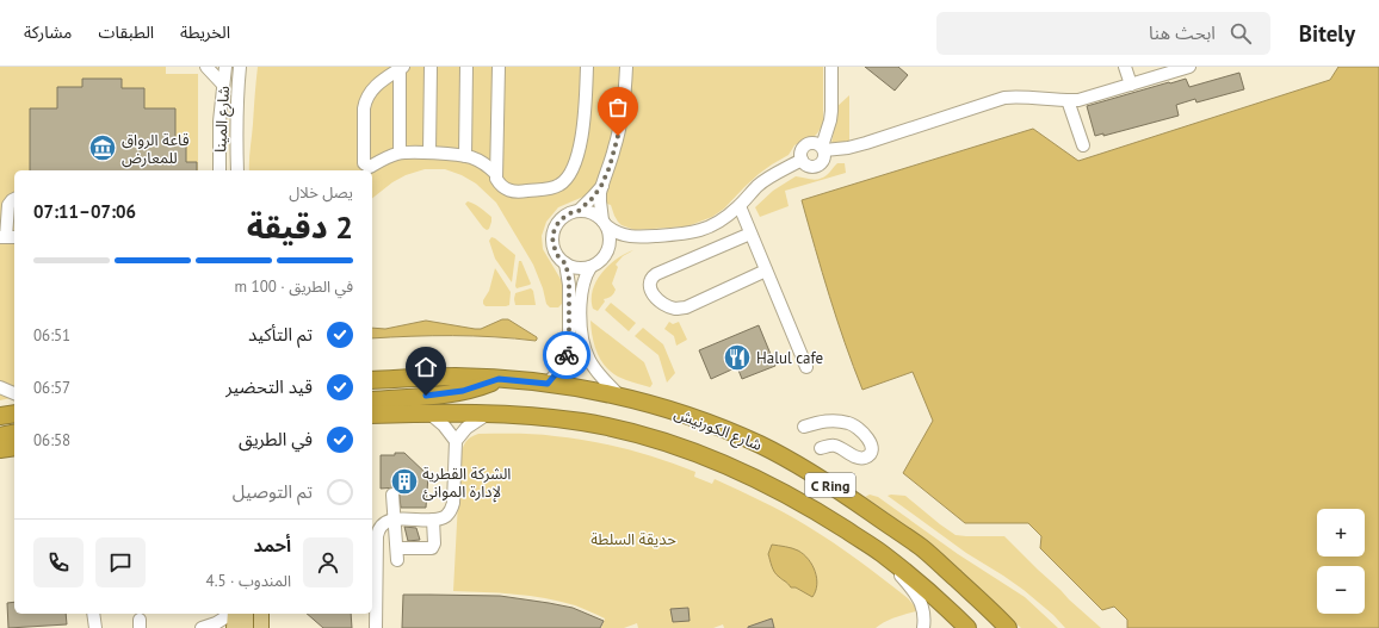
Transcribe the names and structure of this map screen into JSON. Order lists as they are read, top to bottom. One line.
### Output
{"streets":{"highway":["شارع الكورنيش","C Ring"],"street":["شارع المينا"]},"parks":["حديقة السلطة"],"places":{"museum":["قاعة الرواق للمعارض"],"restaurant":["Halul cafe"],"building":["الشركة القطرية لإدارة الموانئ"]},"page":{"header":"Bitely","search":"ابحث هنا","nav":["الخريطة","الطبقات","مشاركة"],"heading":["2 دقيقة","يصل خلال","07:06–07:11"],"panel":["أحمد","المندوب · 4.5"],"bar":"في الطريق · 100 m","list":[["تم التأكيد","06:51"],["قيد التحضير","06:57"],["في الطريق","06:58"],"تم التوصيل"],"map_buttons":["+","−"]}}
